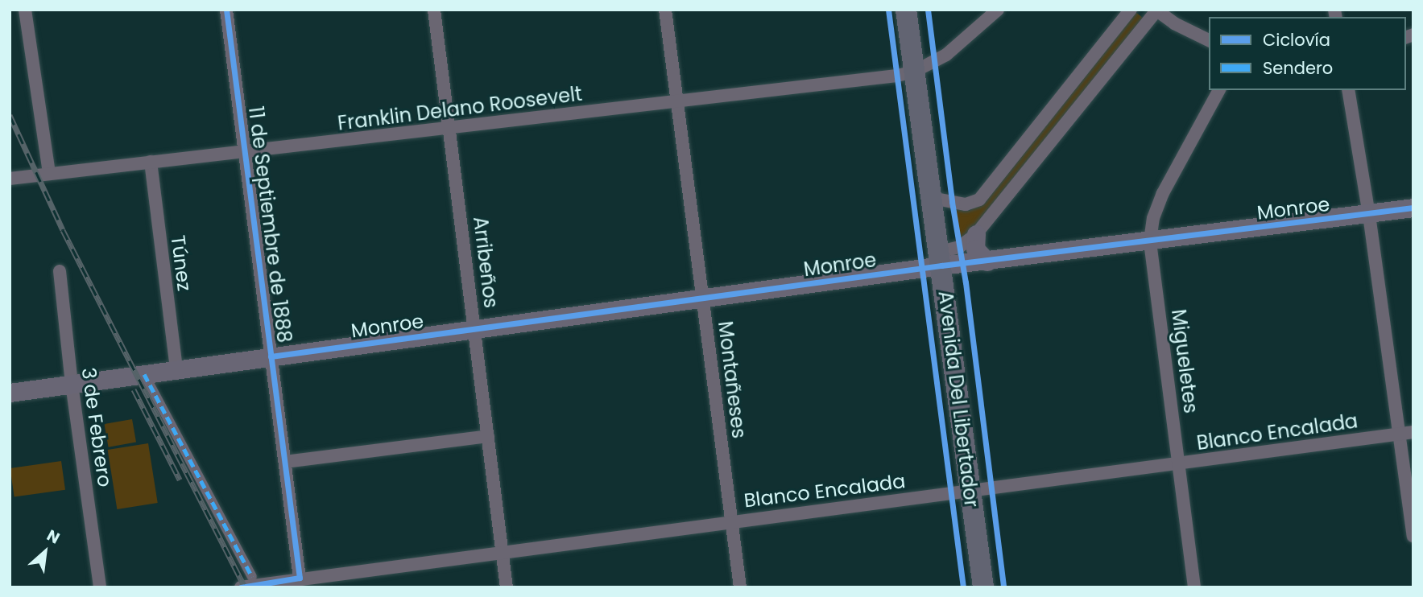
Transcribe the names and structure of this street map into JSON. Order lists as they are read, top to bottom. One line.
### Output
{"streets":{"main road":["Monroe","Avenida Del Libertador"],"street":["Franklin Delano Roosevelt","11 de Septiembre de 1888","Arribeños","Túnez","Migueletes","Montañeses","3 de Febrero","Blanco Encalada"]},"crossings":[["Franklin Delano Roosevelt","11 de Septiembre de 1888"],["Franklin Delano Roosevelt","Arribeños"],["Franklin Delano Roosevelt","Túnez"],["Franklin Delano Roosevelt","Montañeses"],["Franklin Delano Roosevelt","Avenida Del Libertador"],["Monroe","11 de Septiembre de 1888"],["Monroe","Arribeños"],["Monroe","Túnez"],["Monroe","Migueletes"],["Monroe","Montañeses"],["Monroe","Avenida Del Libertador"],["Monroe","3 de Febrero"],["11 de Septiembre de 1888","Blanco Encalada"],["Arribeños","Blanco Encalada"],["Migueletes","Blanco Encalada"],["Montañeses","Blanco Encalada"],["Avenida Del Libertador","Blanco Encalada"]],"legend":["Ciclovía","Sendero"],"north":"top right"}
